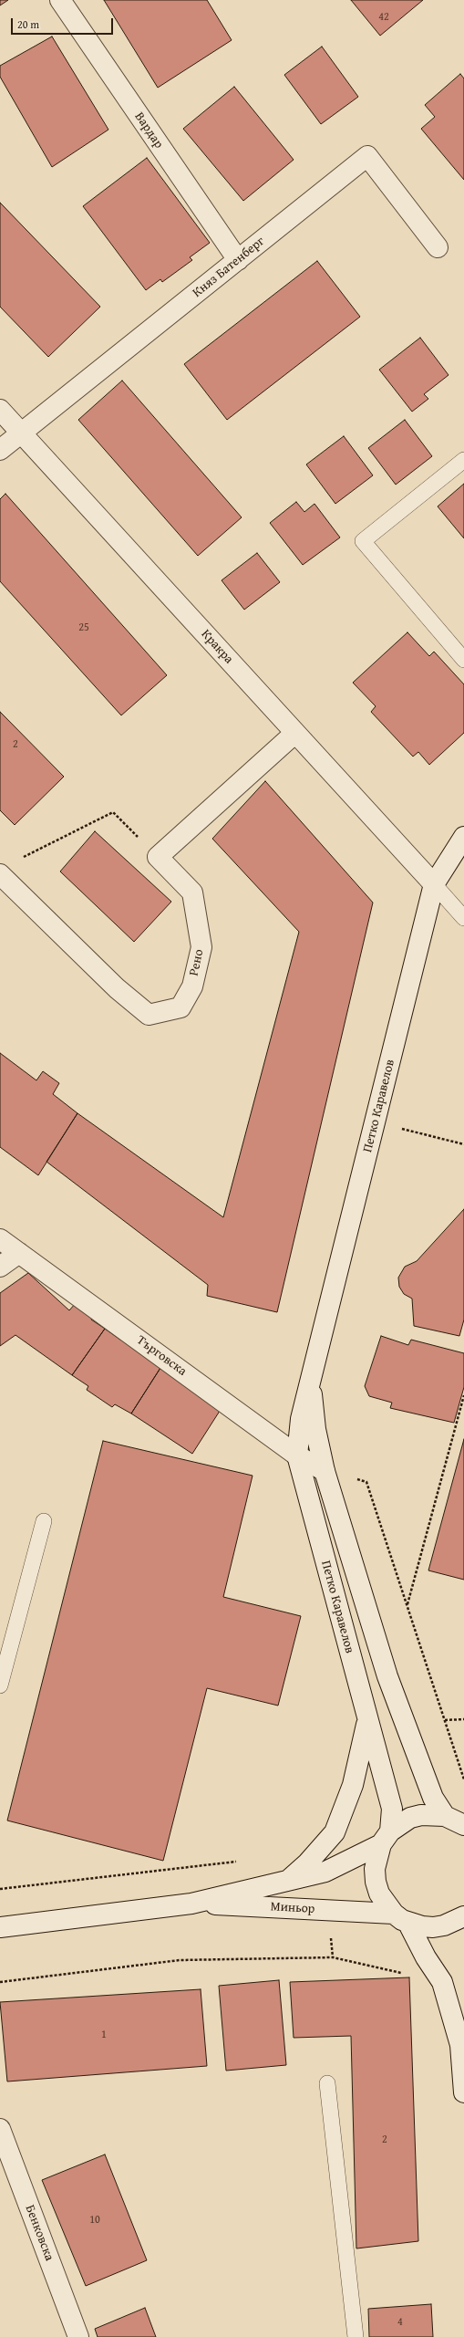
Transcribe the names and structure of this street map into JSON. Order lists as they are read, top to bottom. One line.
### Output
{"streets":{"street":["Вардар","Княз Батенберг","Кракра","Рено","Петко Каравелов","Търговска","Миньор","Бенковска"]},"crossings":[["Вардар","Княз Батенберг"],["Княз Батенберг","Кракра"],["Кракра","Петко Каравелов"],["Петко Каравелов","Търговска"],["Петко Каравелов","Миньор"]],"house_numbers":["42","25","2","1","2","10","4"],"scale_bar":"20 m"}
